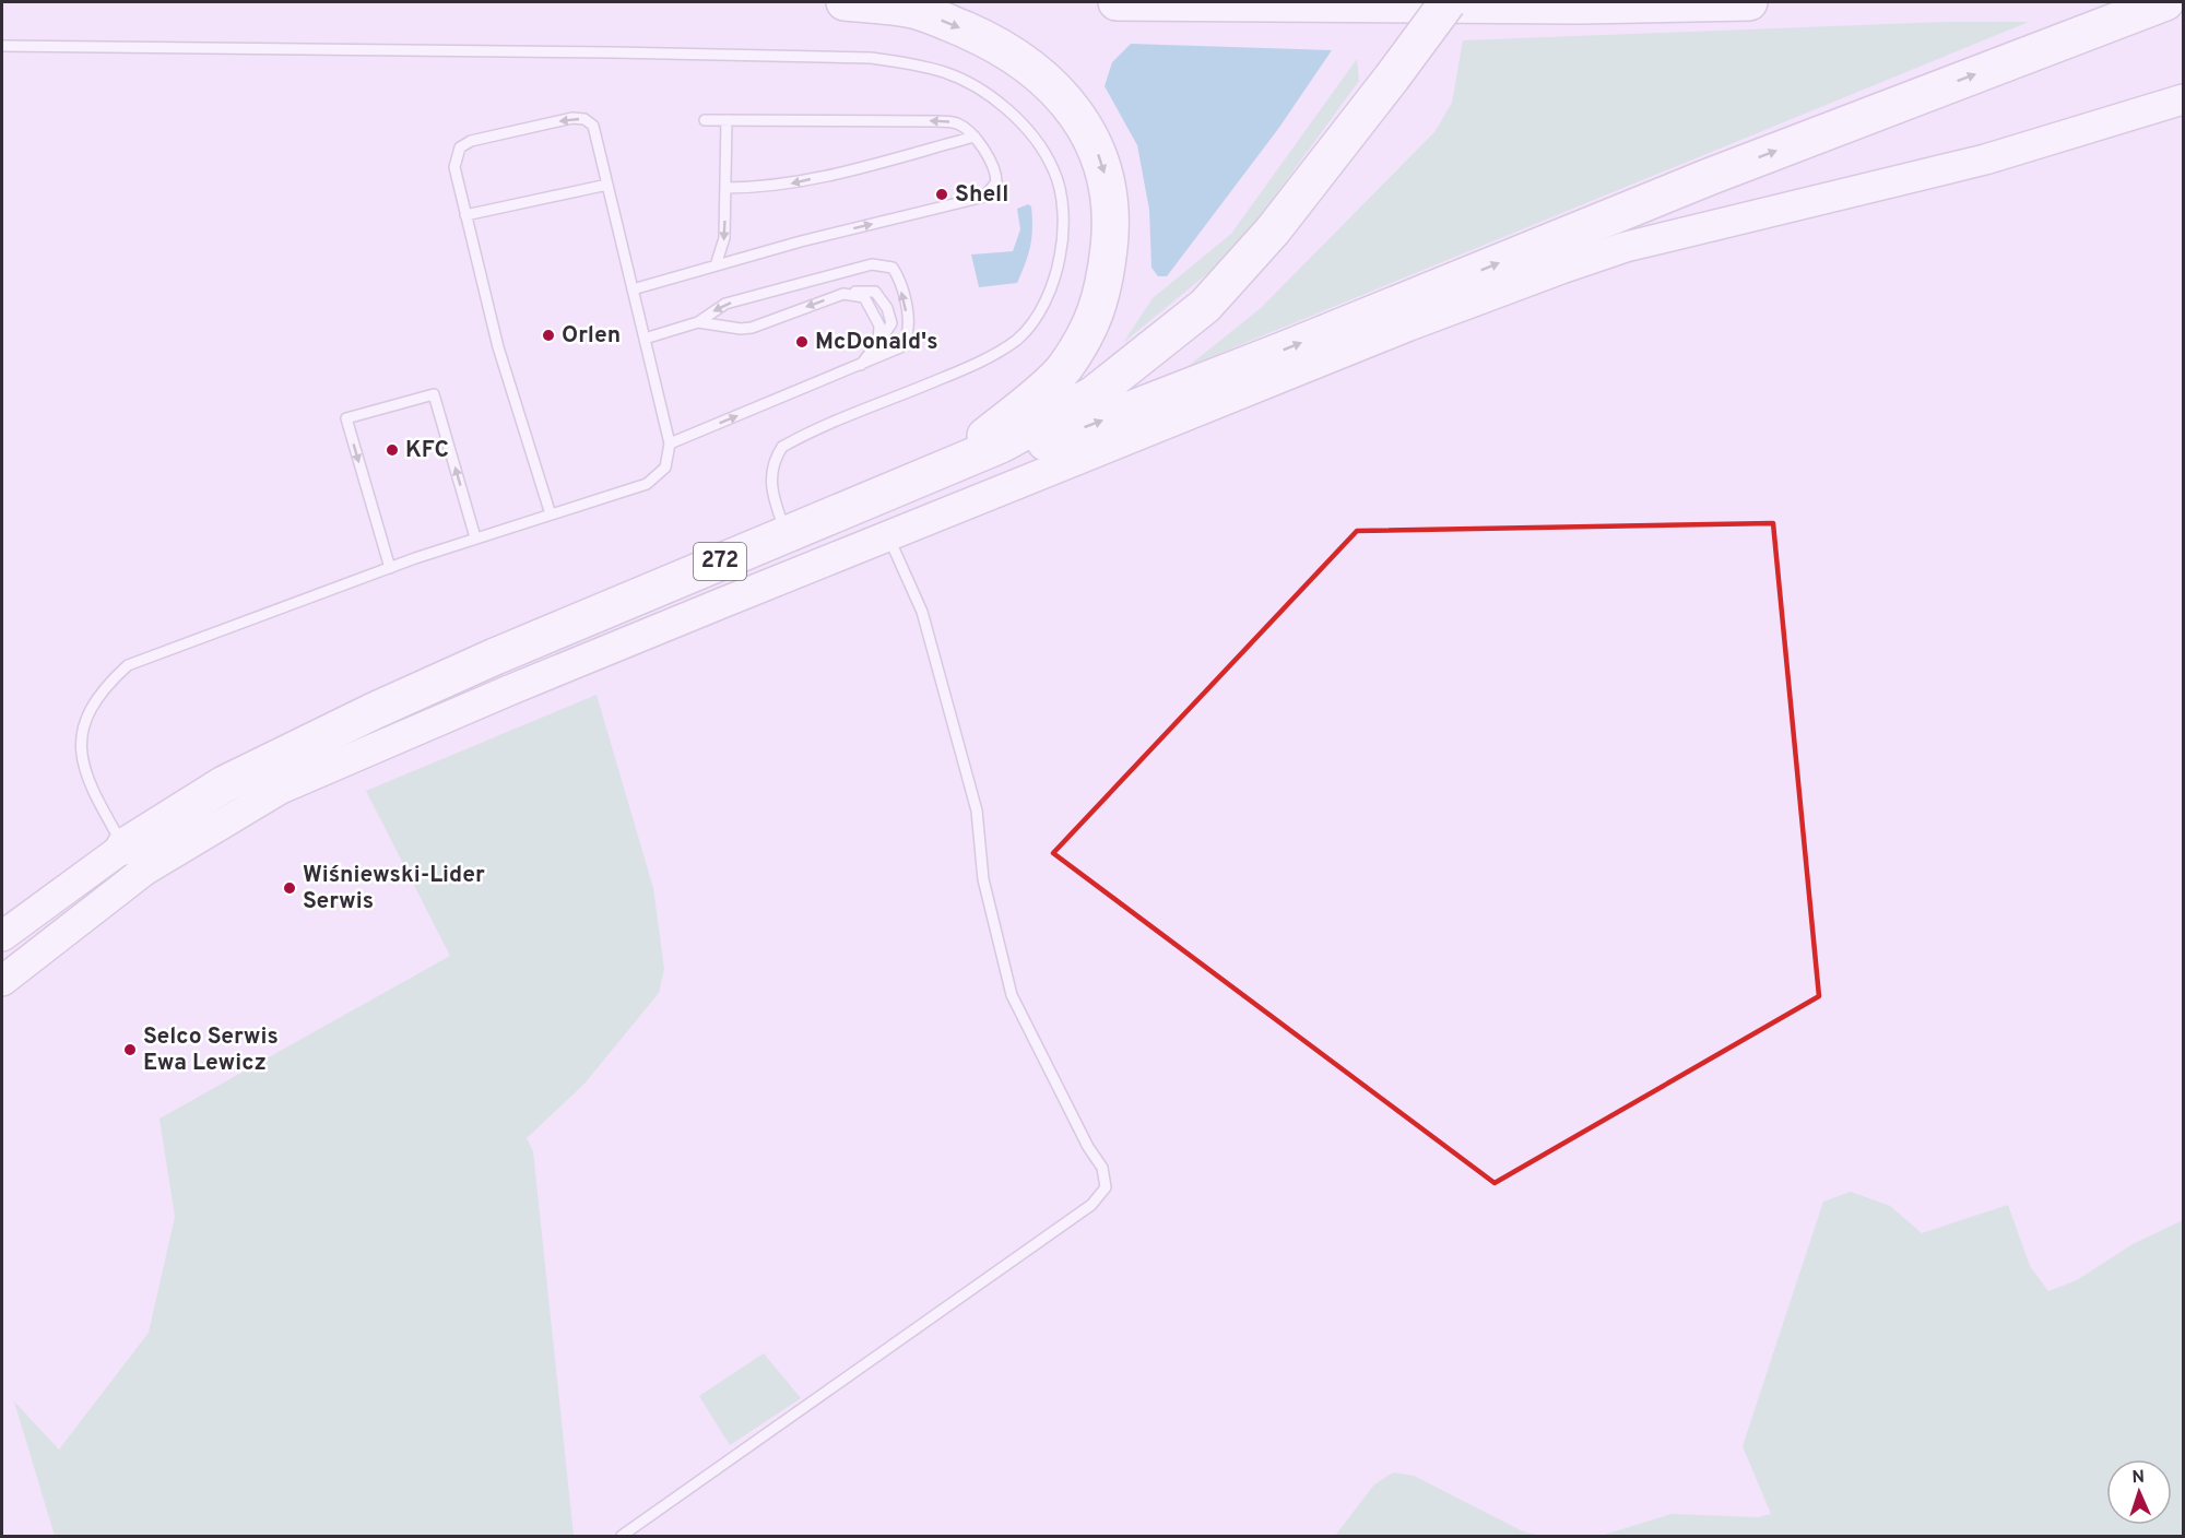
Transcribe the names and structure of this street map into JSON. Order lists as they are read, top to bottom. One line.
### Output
{"streets":{"highway":["272"]},"places":["Shell","Orlen","McDonald's","KFC","Wiśniewski-Lider Serwis","Selco Serwis Ewa Lewicz"],"north":"top"}
